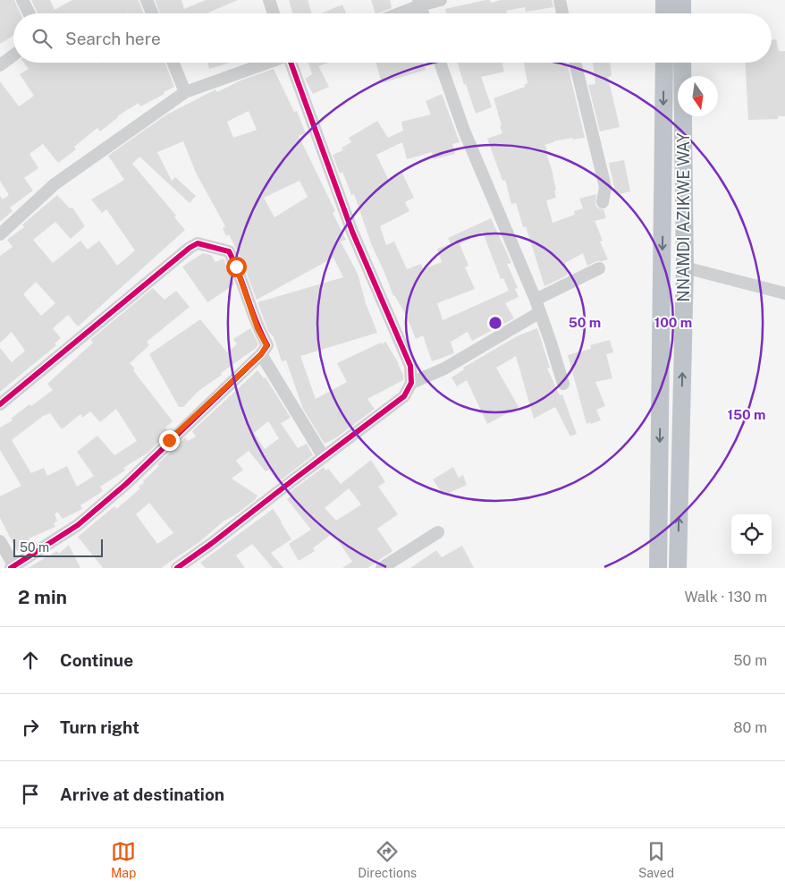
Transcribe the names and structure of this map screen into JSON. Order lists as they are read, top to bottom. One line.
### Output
{"streets":{"highway":["NNAMDI AZIKWE WAY"]},"scale_bar":"50 m","north":"bottom","page":{"search":"Search here","scale":"50 m","heading":["2 min","Walk · 130 m"],"list":[["Continue","50 m"],["Turn right","80 m"],"Arrive at destination"],"nav":["Map","Directions","Saved"]},"rings":["50 m","100 m","150 m"]}
